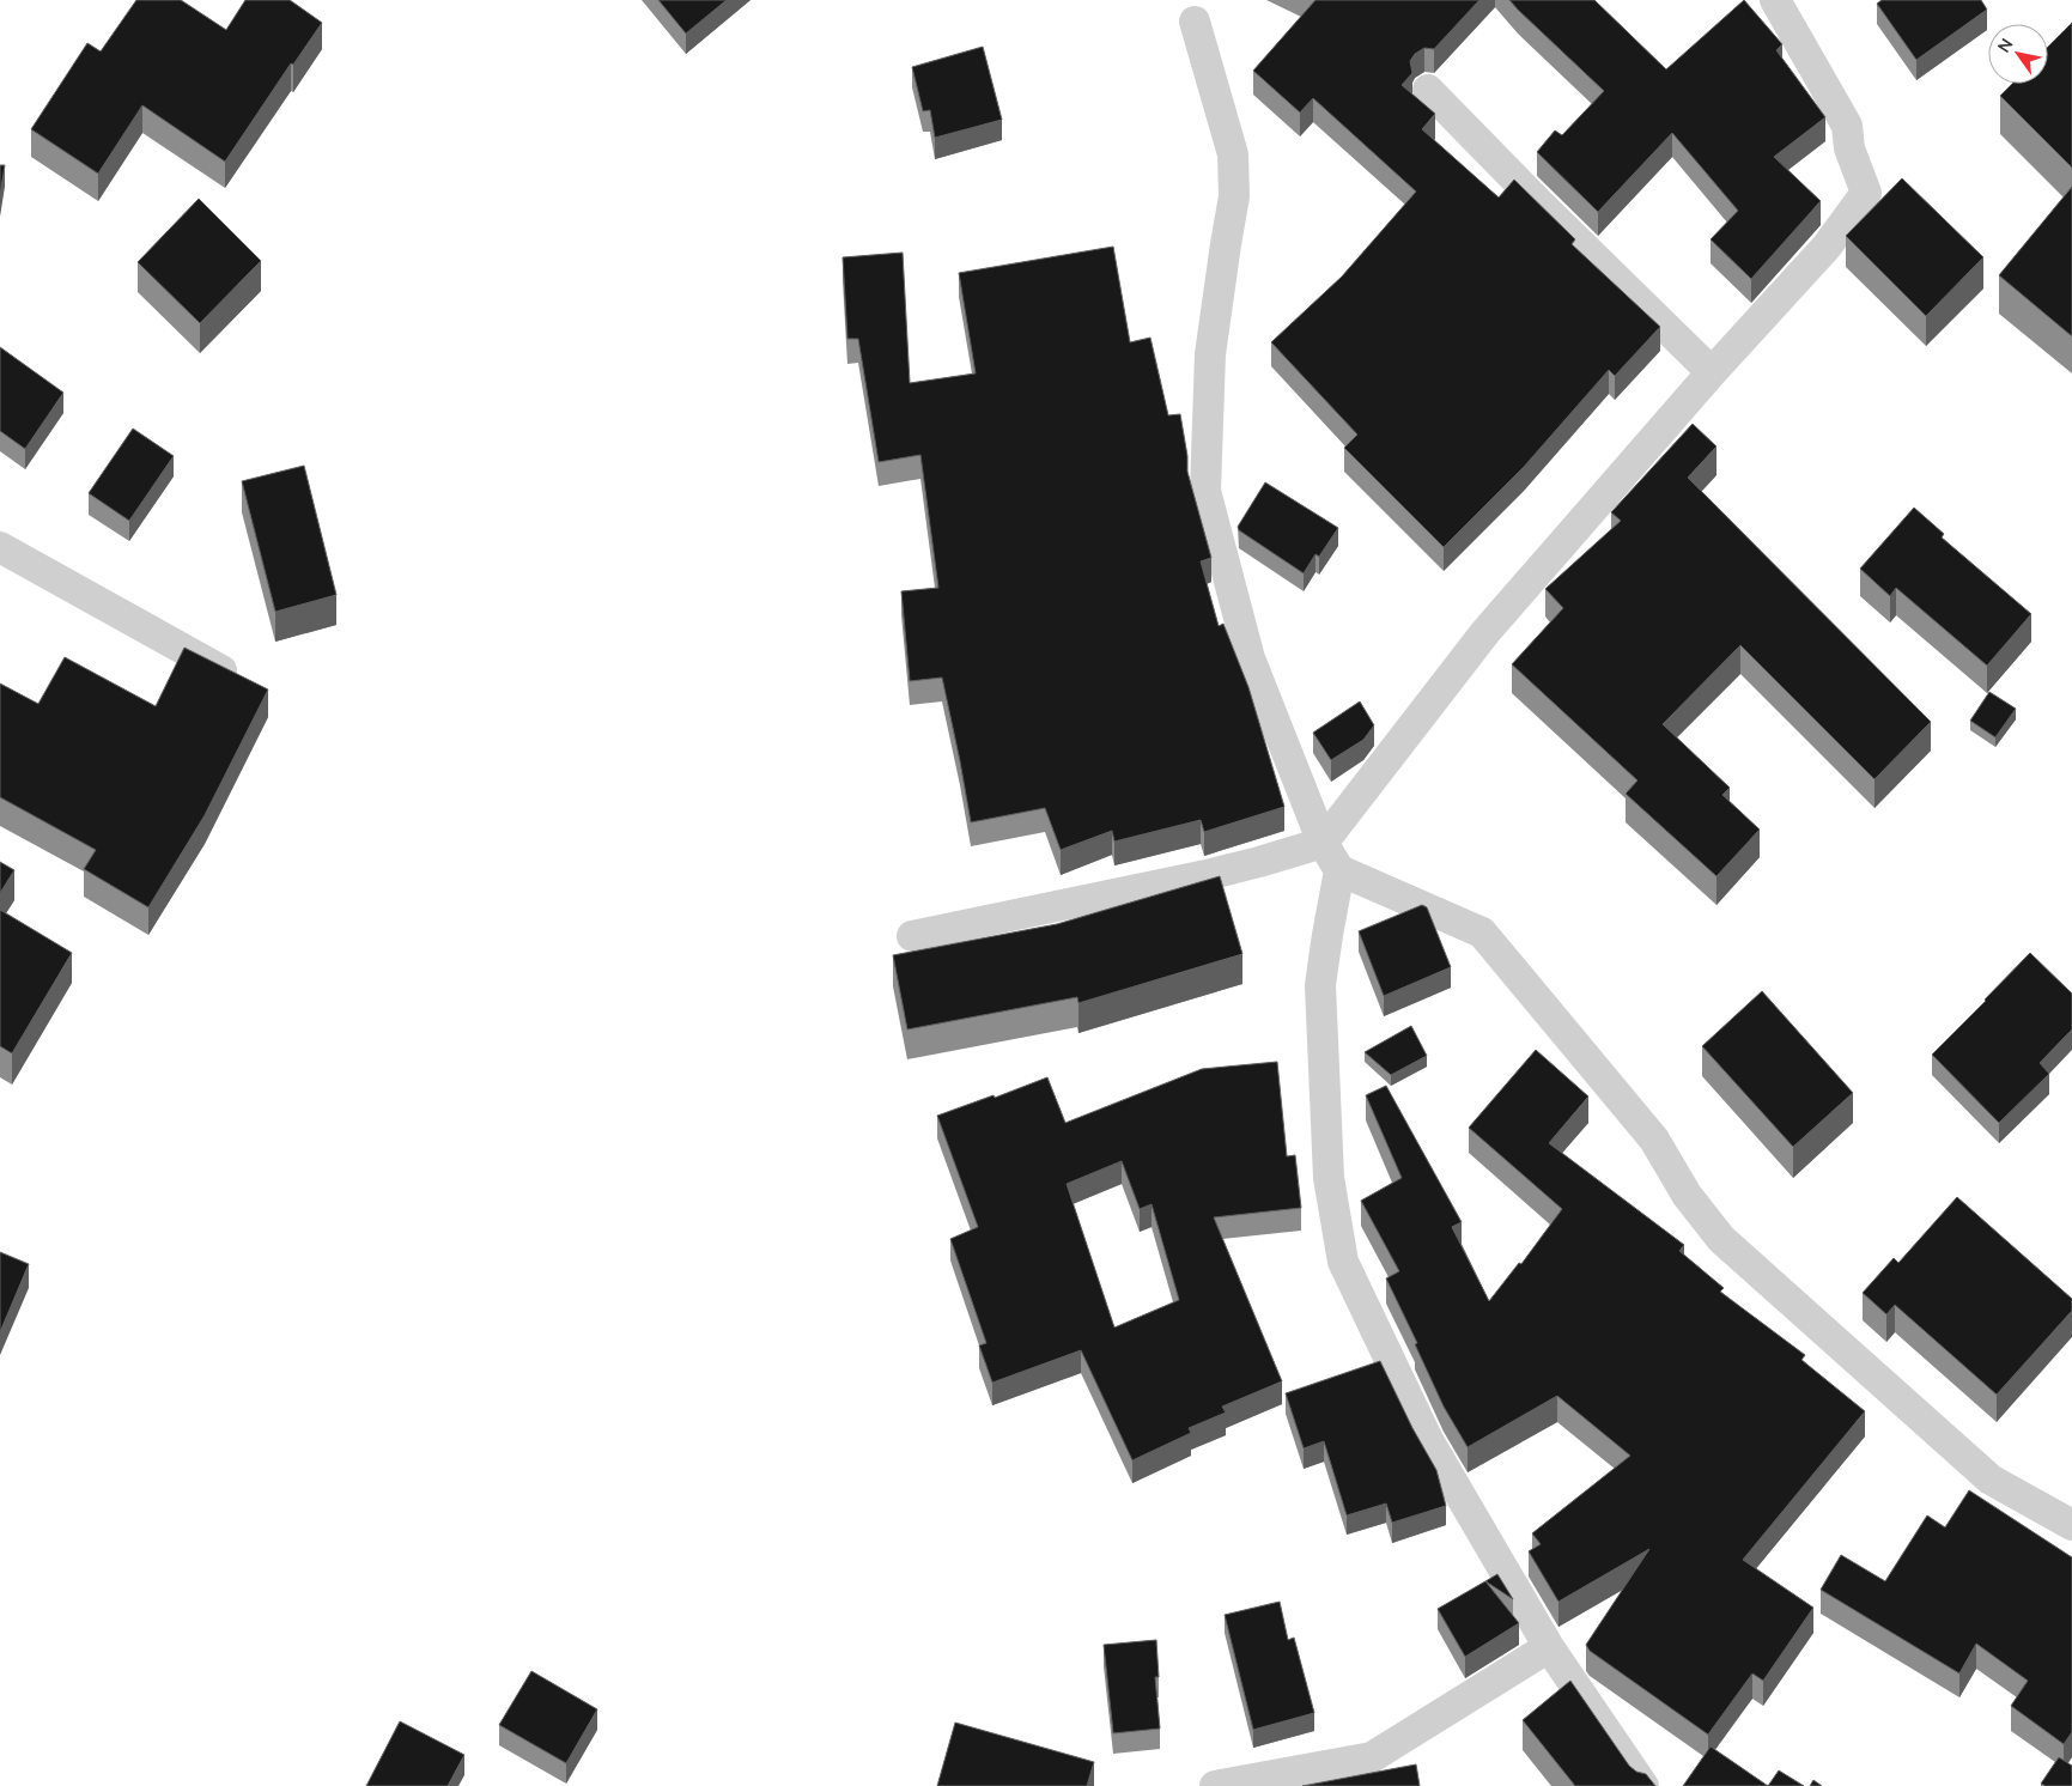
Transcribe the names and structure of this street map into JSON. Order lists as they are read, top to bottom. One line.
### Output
{"north":"top left"}
